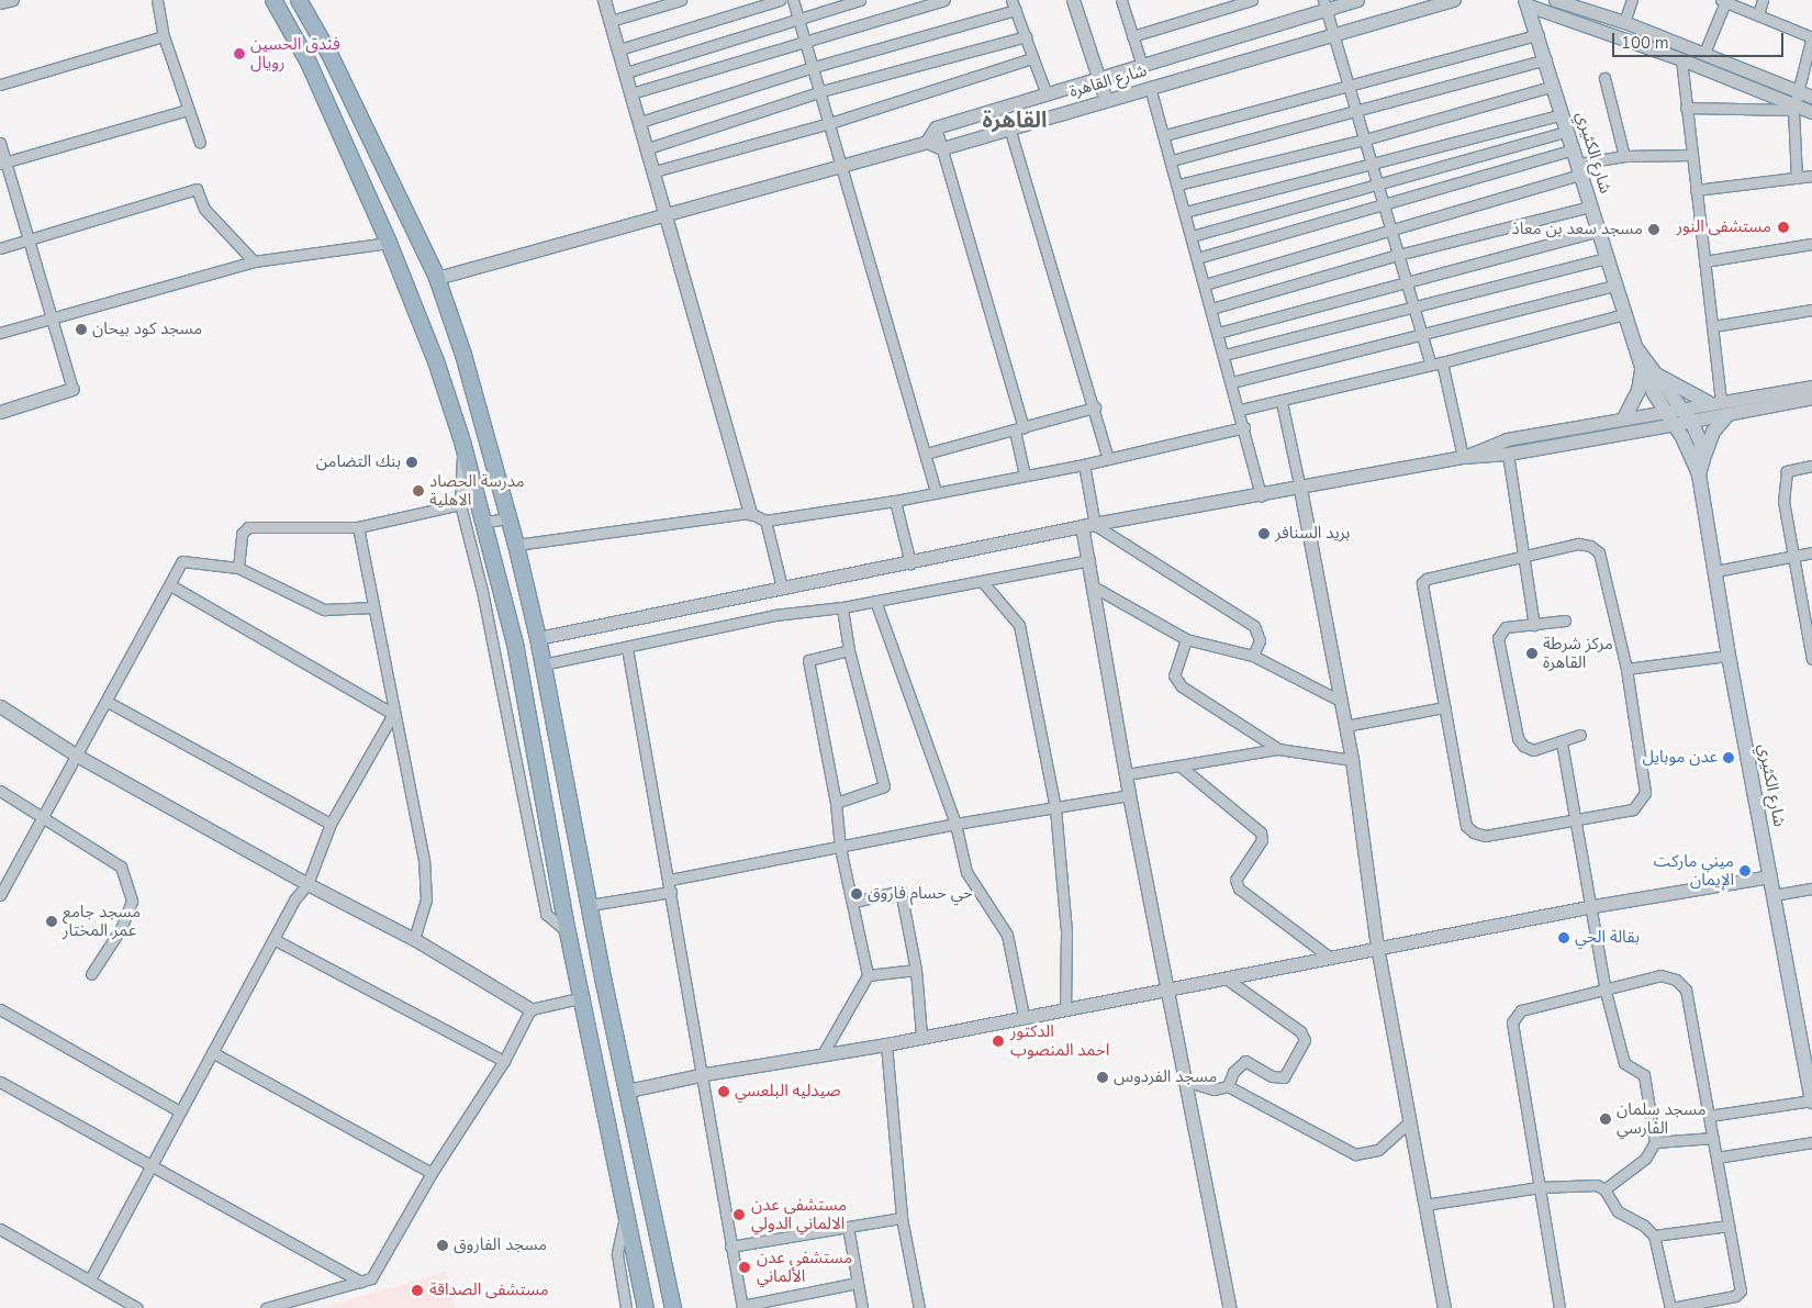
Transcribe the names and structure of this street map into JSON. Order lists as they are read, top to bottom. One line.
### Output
{"streets":{"main road":["شارع الكثيري"],"street":["شارع القاهرة"]},"districts":["القاهرة"],"places":["فندق الحسين رويال","مستشفى النور","مسجد سعد بن معاذ","مسجد كود بيحان","بنك التضامن","مدرسة الحصاد الاهلية","بريد السنافر","مركز شرطة القاهرة","عدن موبايل","ميني ماركت الإيمان","حي حسام فاروق","مسجد جامع عمر المختار","بقالة الحي","الدكتور احمد المنصوب","مسجد الفردوس","صيدليه البلعسي","مسجد سلمان الفارسي","مستشفى عدن الالماني الدولي","مسجد الفاروق","مستشفى عدن الألماني","مستشفى الصداقة"],"scale_bar":"100 m"}
